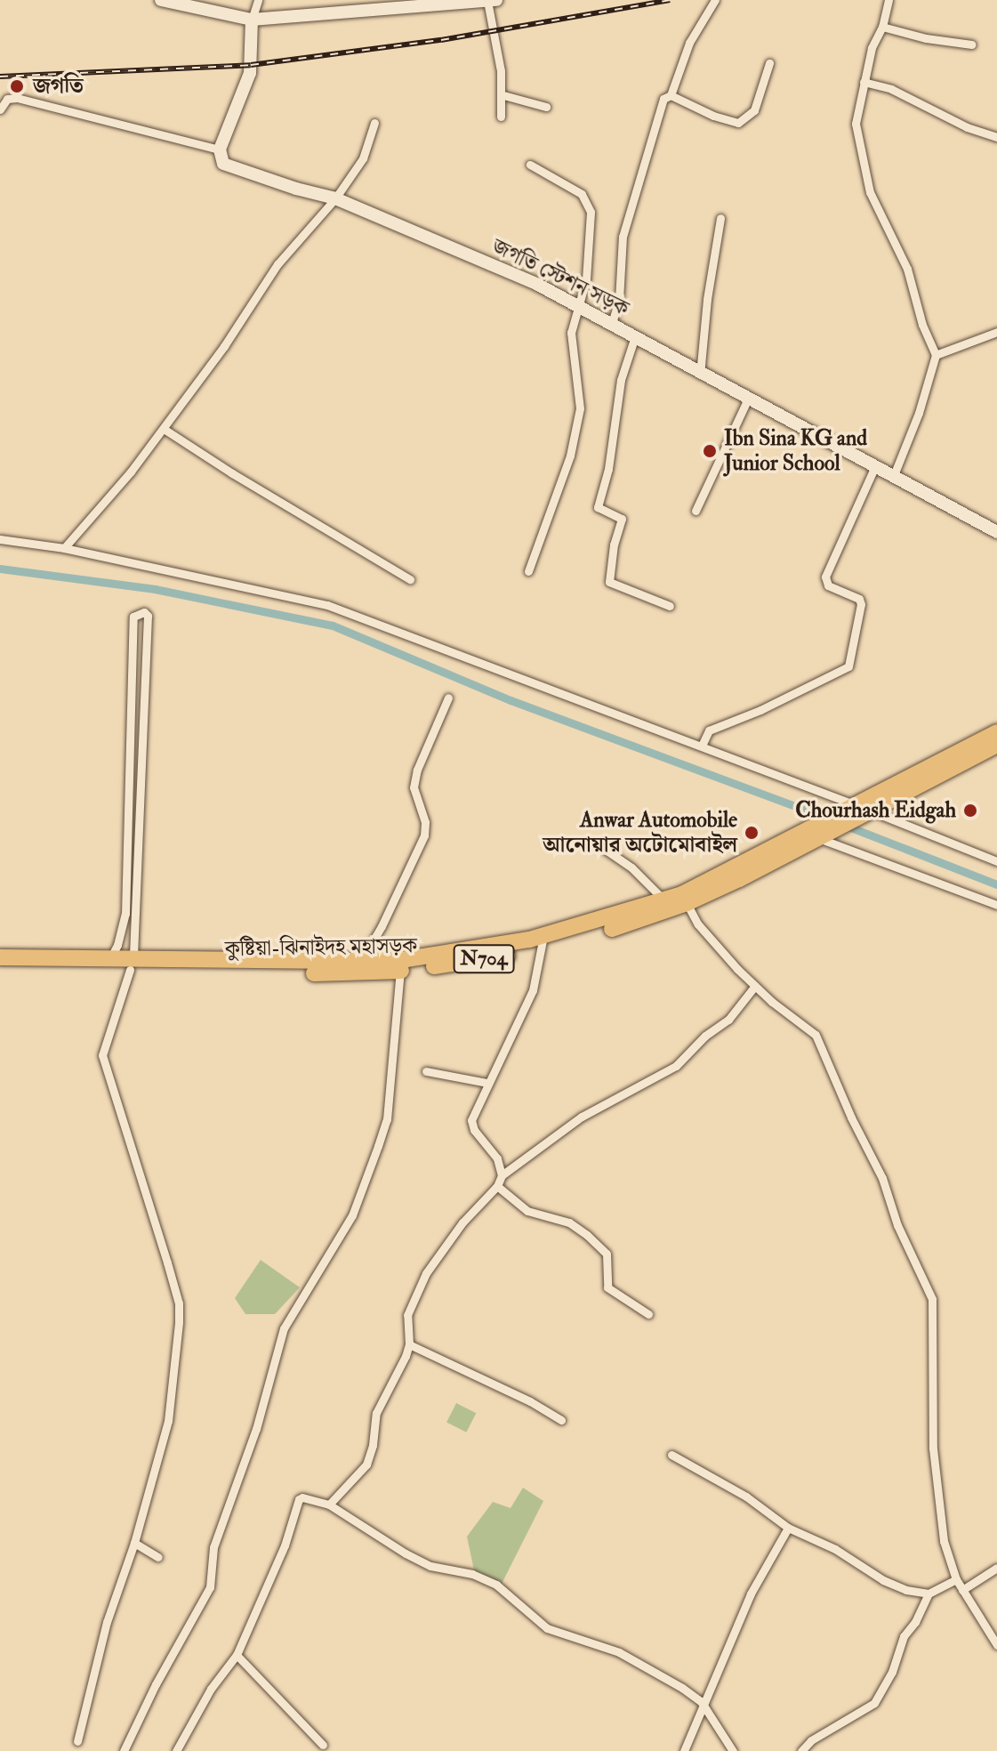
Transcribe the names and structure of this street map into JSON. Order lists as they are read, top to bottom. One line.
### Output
{"streets":{"highway":["কুষ্টিয়া-ঝিনাইদহ মহাসড়ক","N704"],"street":["জগতি স্টেশন সড়ক"]},"crossings":[["কুষ্টিয়া-ঝিনাইদহ মহাসড়ক","N704"]],"places":["জগতি","Ibn Sina KG and Junior School","Chourhash Eidgah","Anwar Automobile আনোয়ার অটোমোবাইল"]}
